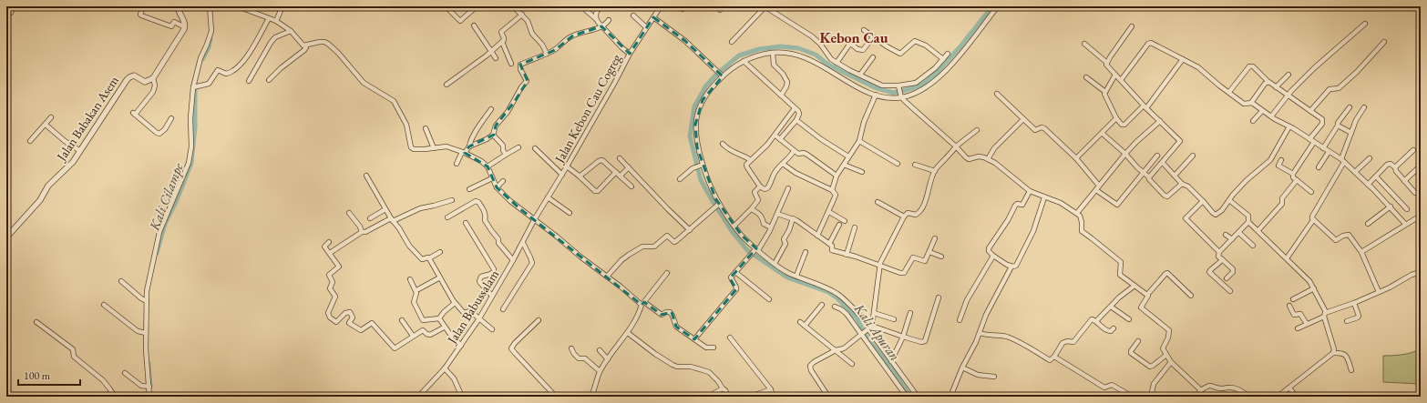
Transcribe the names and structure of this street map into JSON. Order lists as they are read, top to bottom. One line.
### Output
{"streets":{"street":["Jalan Kebon Cau Cogreg","Jalan Babakan Asem","Jalan Babussalam"]},"crossings":[["Jalan Kebon Cau Cogreg","Jalan Babussalam"]],"districts":["Kebon Cau"],"water":["Kali Cilampe","Kali Apuran"],"scale_bar":"100 m"}
